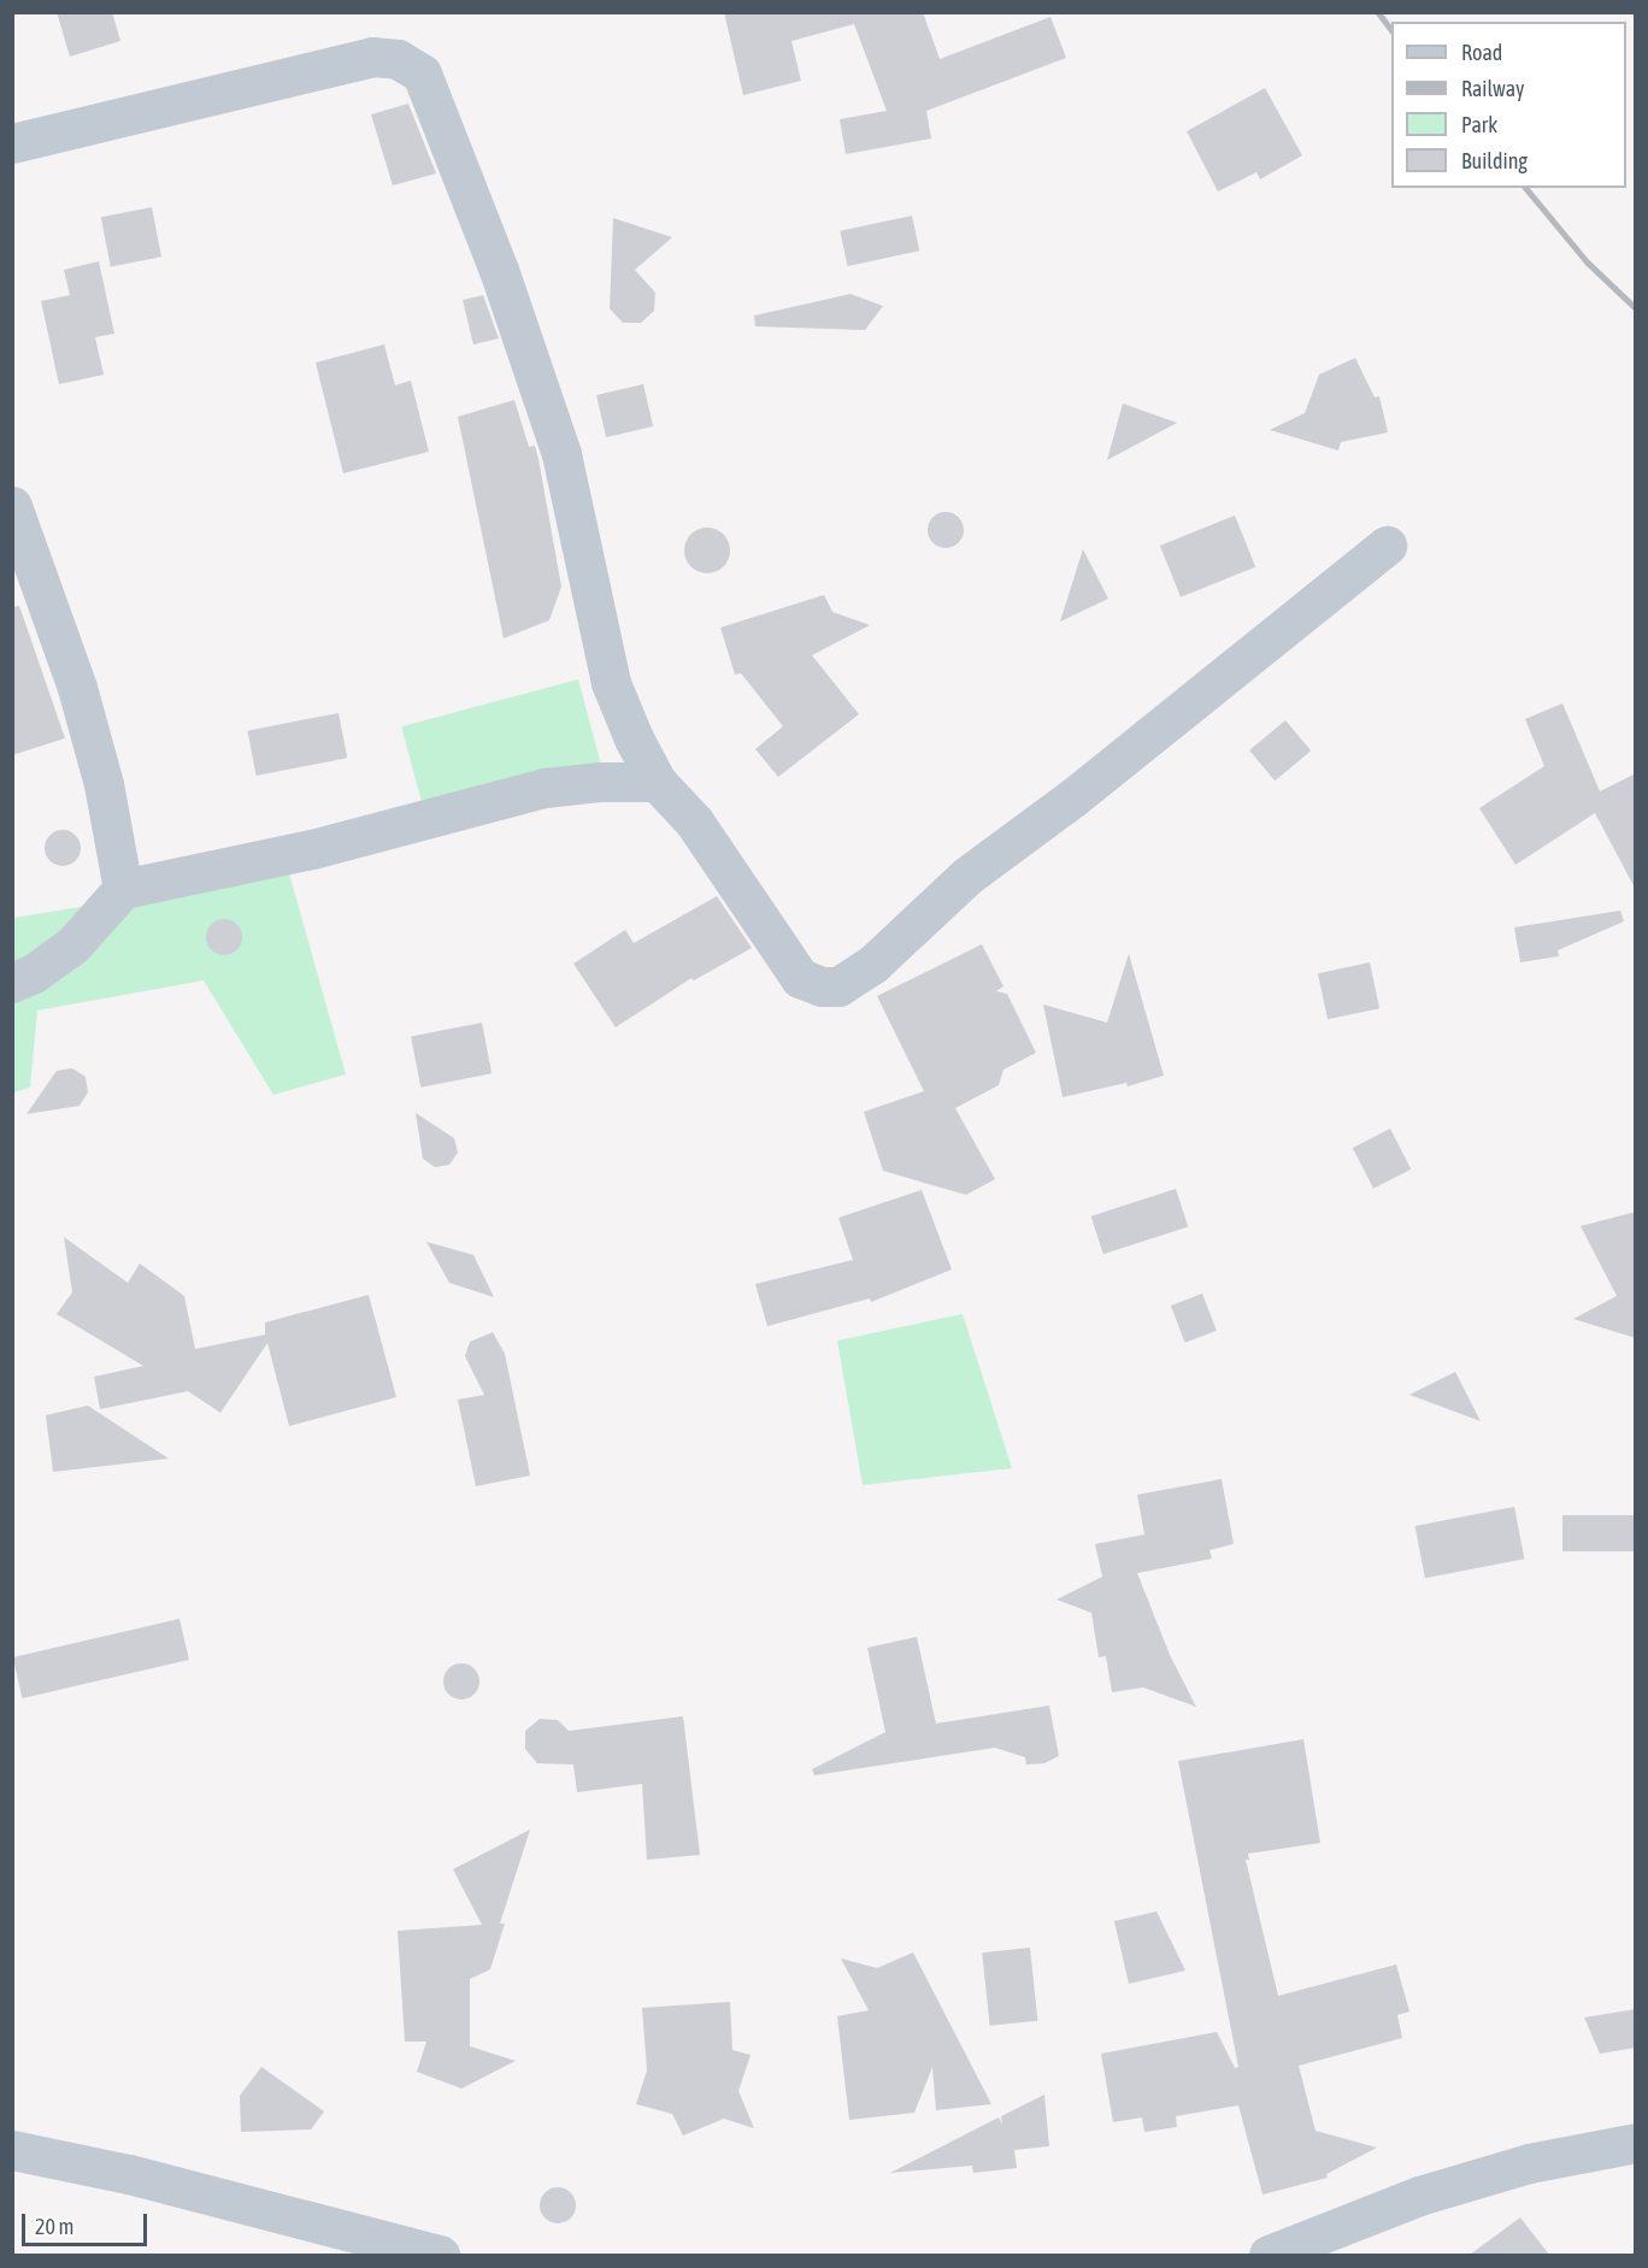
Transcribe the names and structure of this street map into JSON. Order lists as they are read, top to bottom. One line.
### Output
{"legend":["Road","Railway","Park","Building"],"scale_bar":"20 m"}
